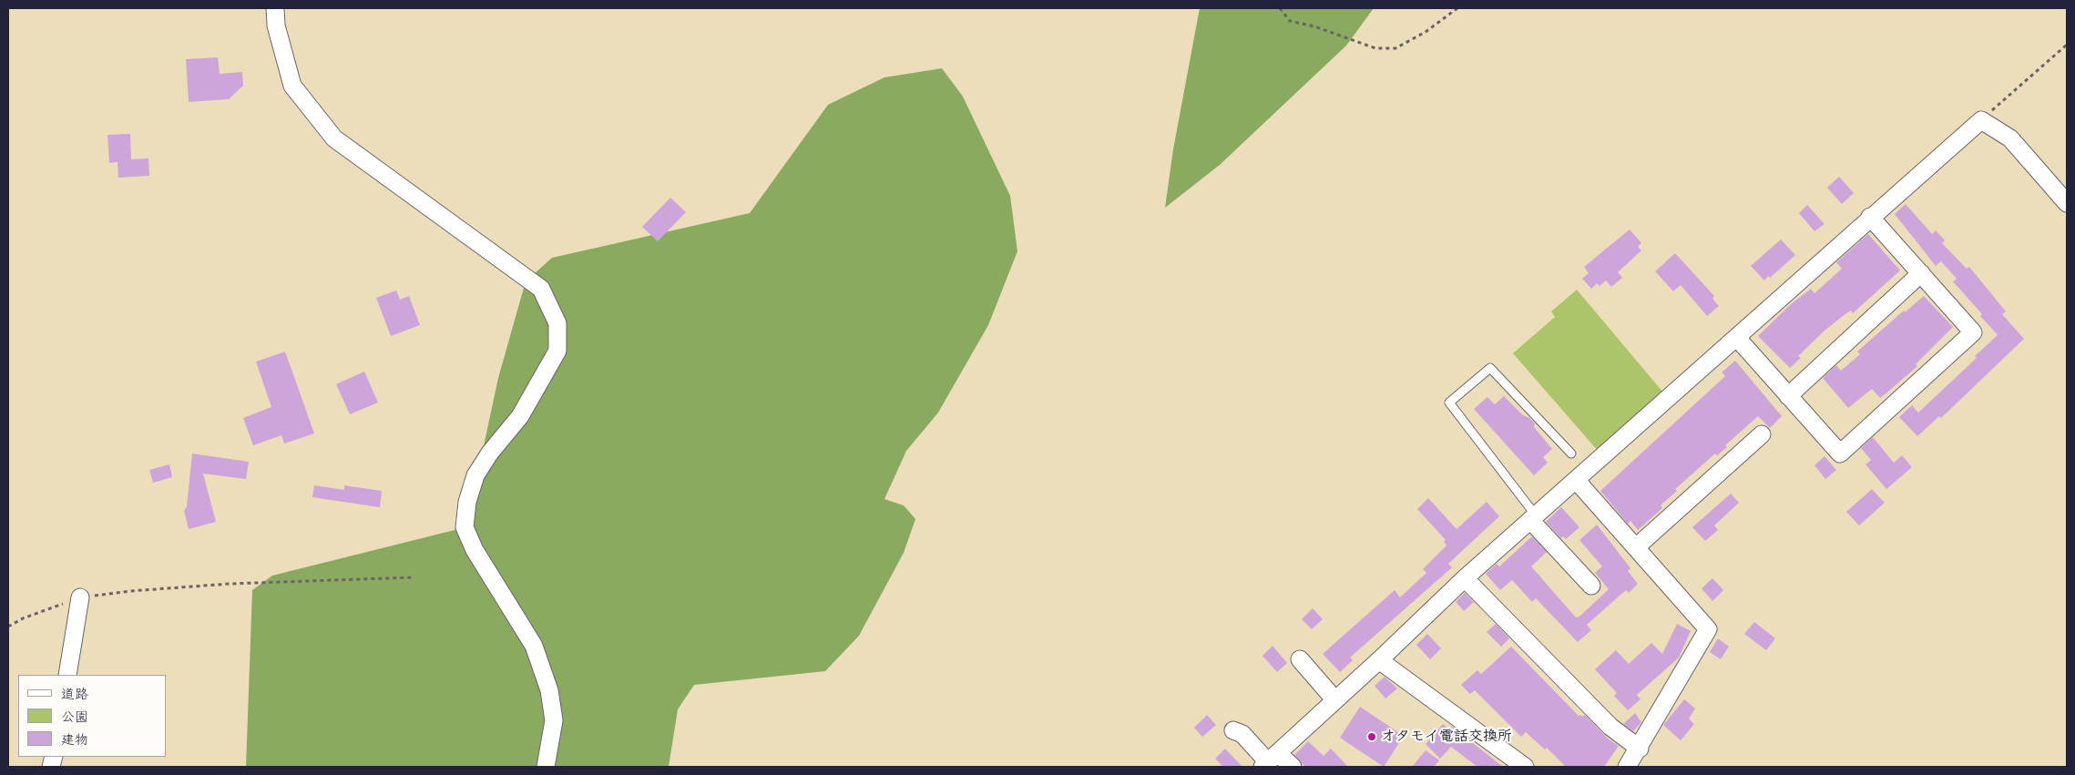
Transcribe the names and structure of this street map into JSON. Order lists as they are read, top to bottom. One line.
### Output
{"places":["オタモイ電話交換所"],"legend":["道路","公園","建物"]}
